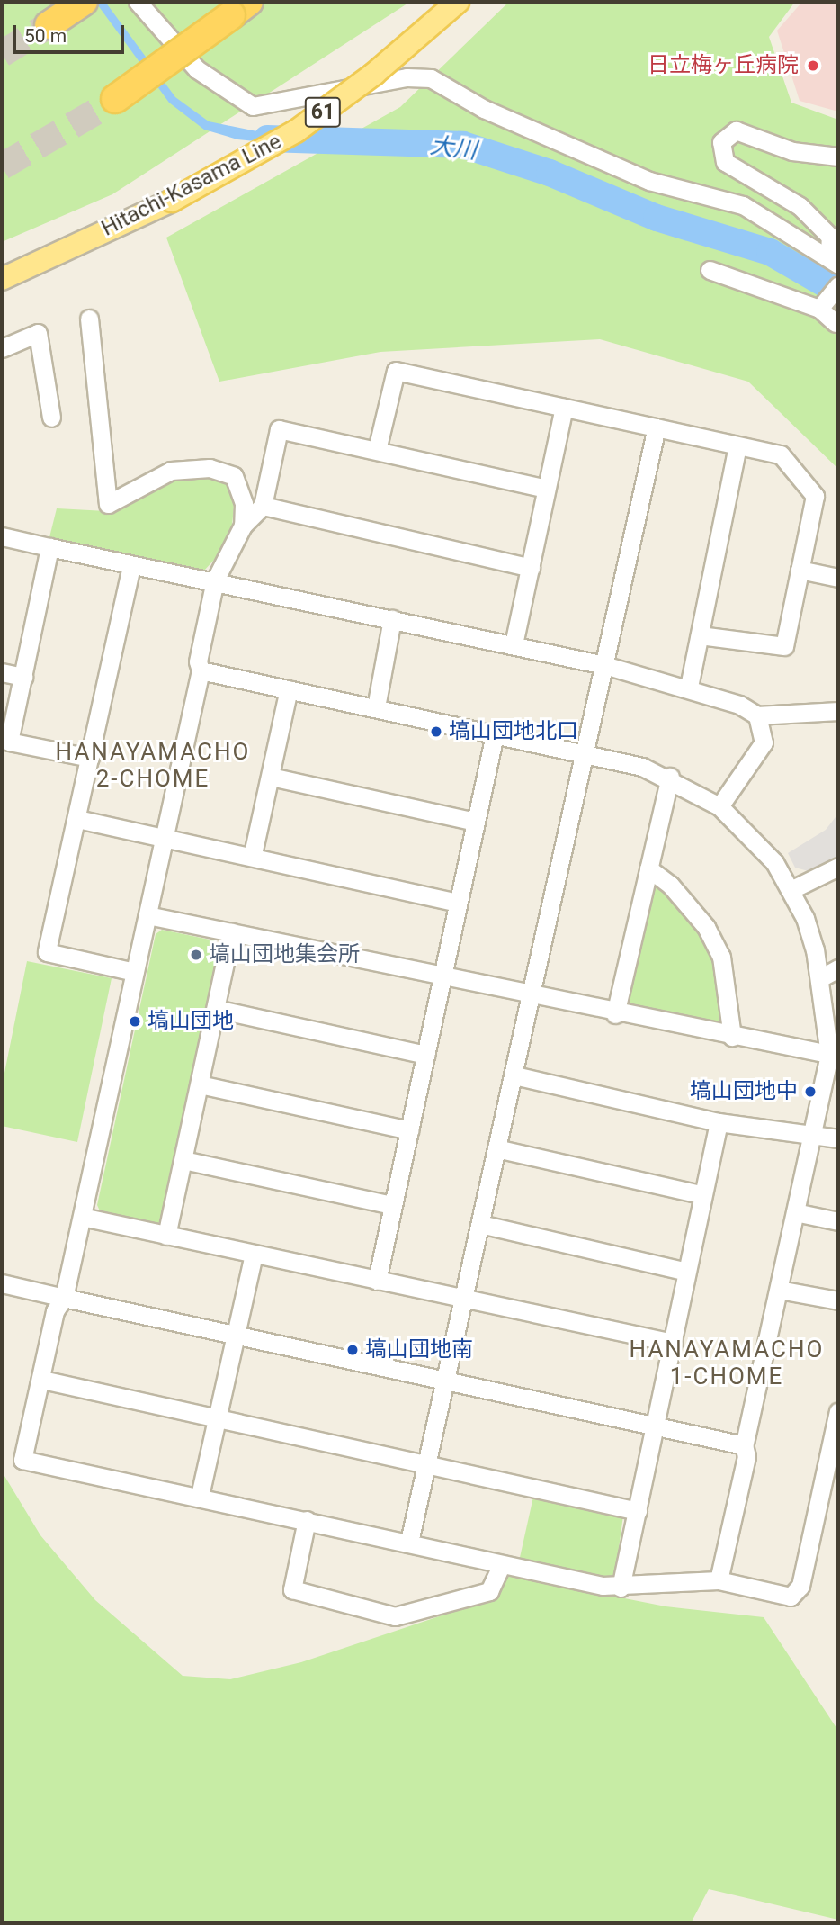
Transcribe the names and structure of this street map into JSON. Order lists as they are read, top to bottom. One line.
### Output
{"streets":{"main road":["61","Hitachi-Kasama Line"]},"districts":["HANAYAMACHO 2-CHOME","HANAYAMACHO 1-CHOME"],"water":["大川"],"places":["日立梅ヶ丘病院","塙山団地北口","塙山団地集会所","塙山団地","塙山団地中","塙山団地南"],"scale_bar":"50 m"}
